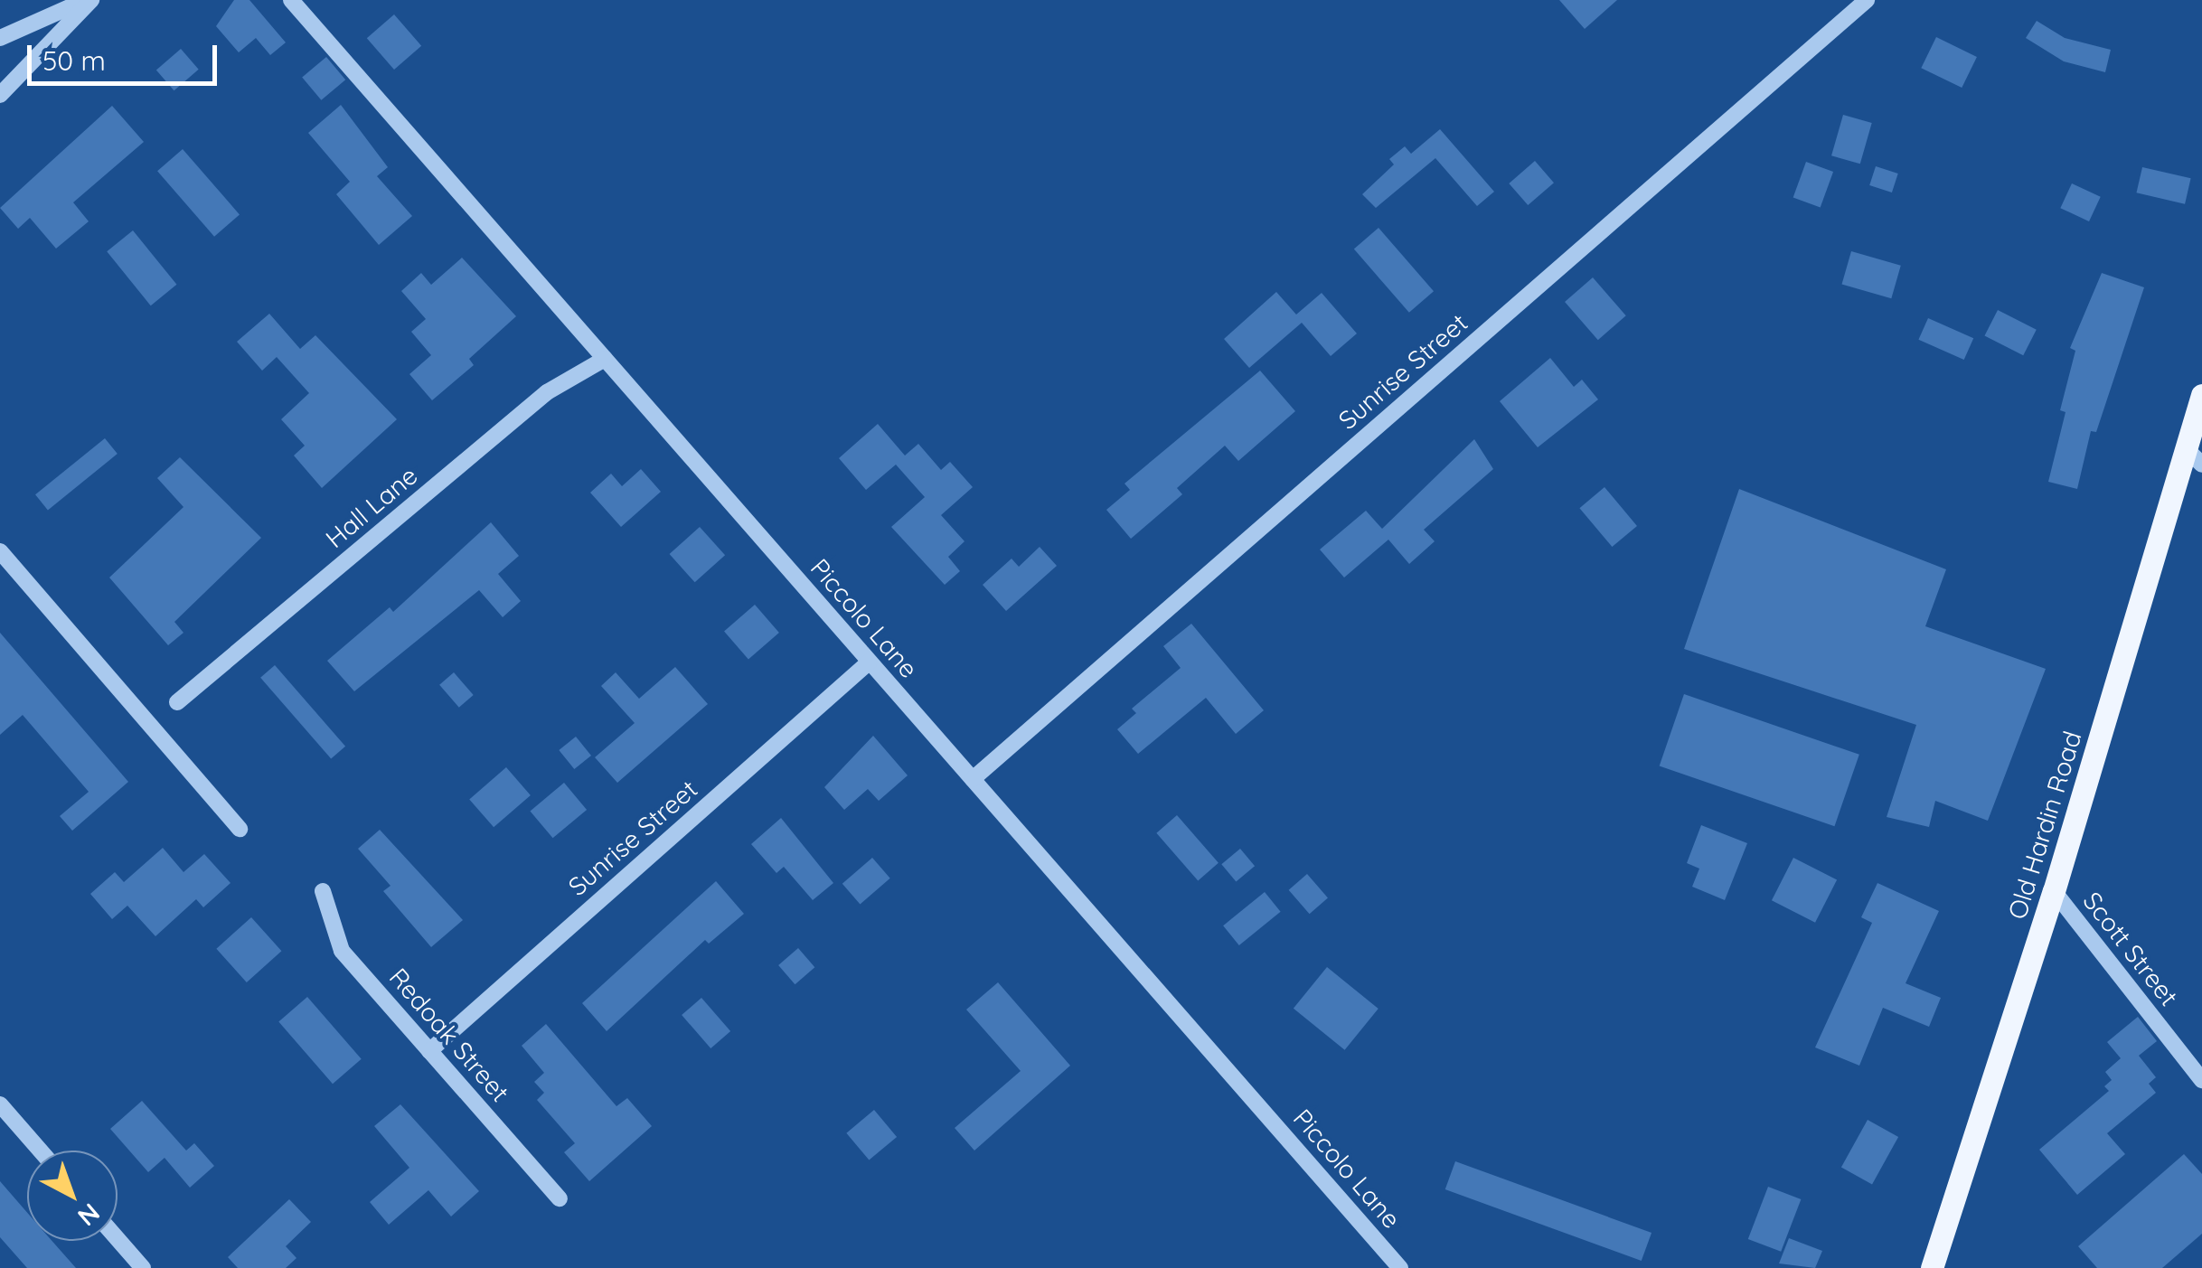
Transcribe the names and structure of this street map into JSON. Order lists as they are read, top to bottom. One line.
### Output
{"streets":{"main road":["Old Hardin Road"],"street":["Sunrise Street","Hall Lane","Piccolo Lane","Scott Street","Redoak Street"]},"crossings":[["Sunrise Street","Piccolo Lane"],["Sunrise Street","Redoak Street"],["Hall Lane","Piccolo Lane"],["Old Hardin Road","Scott Street"]],"scale_bar":"50 m","north":"bottom right"}
